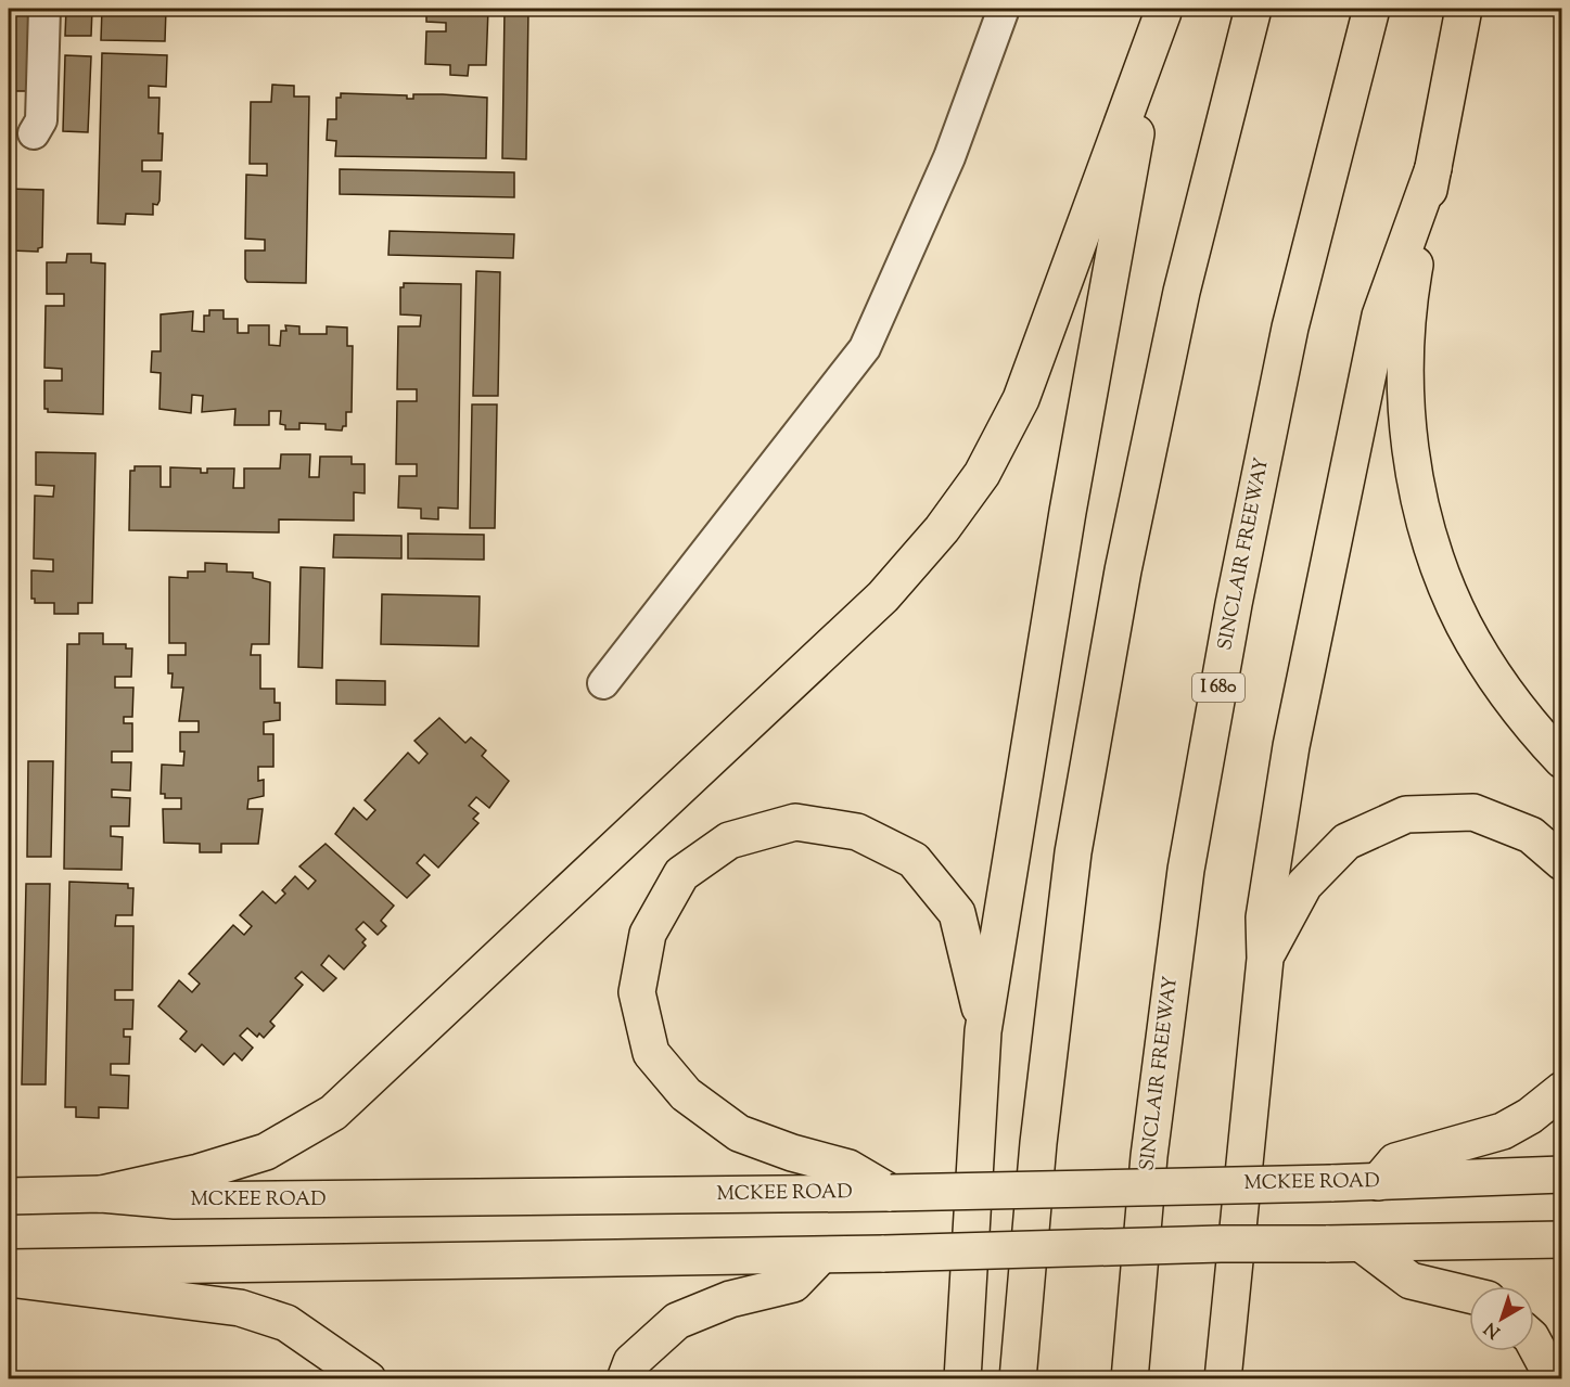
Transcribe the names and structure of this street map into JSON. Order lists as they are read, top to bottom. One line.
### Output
{"streets":{"main road":["SINCLAIR FREEWAY","I 680","MCKEE ROAD"]},"north":"bottom left"}
